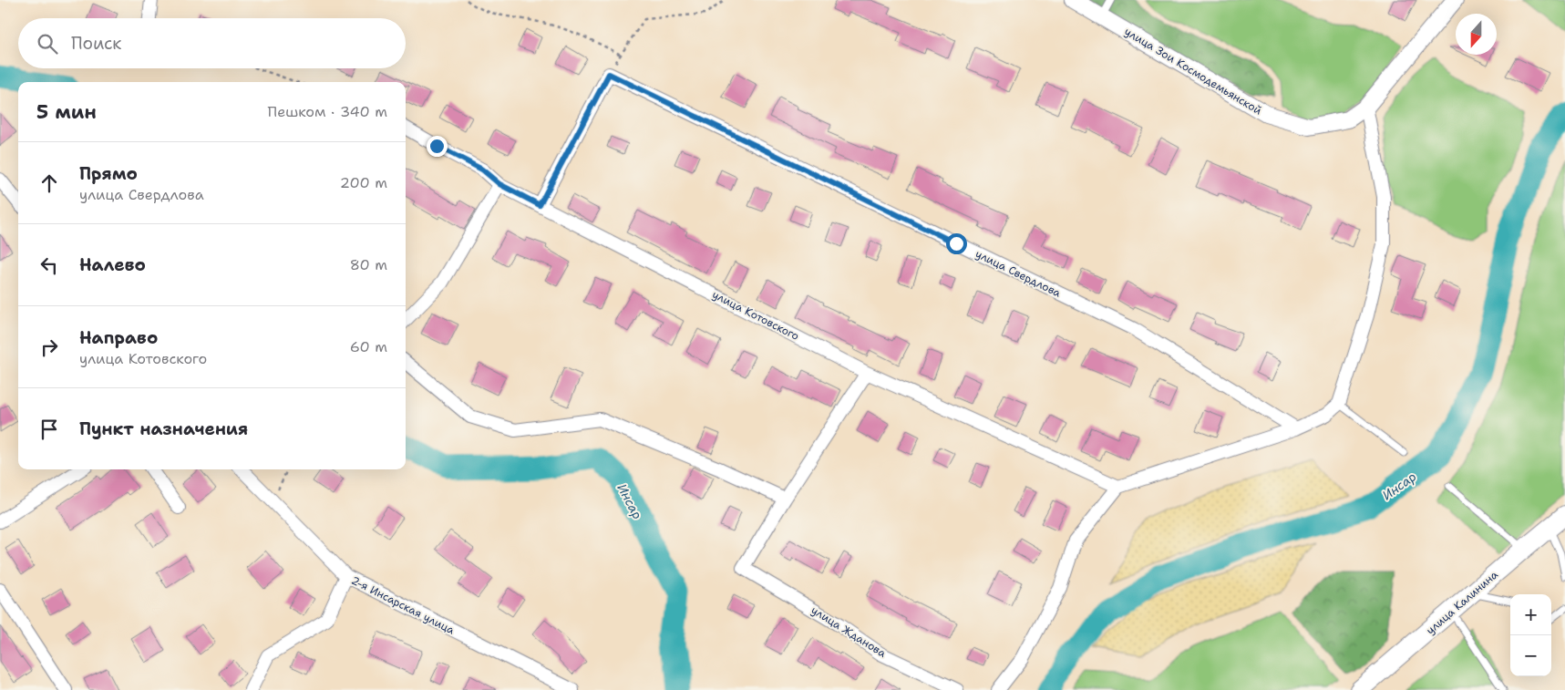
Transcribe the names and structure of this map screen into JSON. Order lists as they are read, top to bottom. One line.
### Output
{"streets":{"main road":["улица Калинина"],"street":["улица Зои Космодемьянской","улица Свердлова","улица Котовского","2-я Инсарская улица","улица Жданова"]},"water":["Инсар"],"north":"bottom","page":{"search":"Поиск","heading":["5 мин","Пешком · 340 m"],"list":[["Прямо","улица Свердлова","200 m"],["Налево","80 m"],["Направо","улица Котовского","60 m"],"Пункт назначения"],"map_buttons":["+","−"]}}
